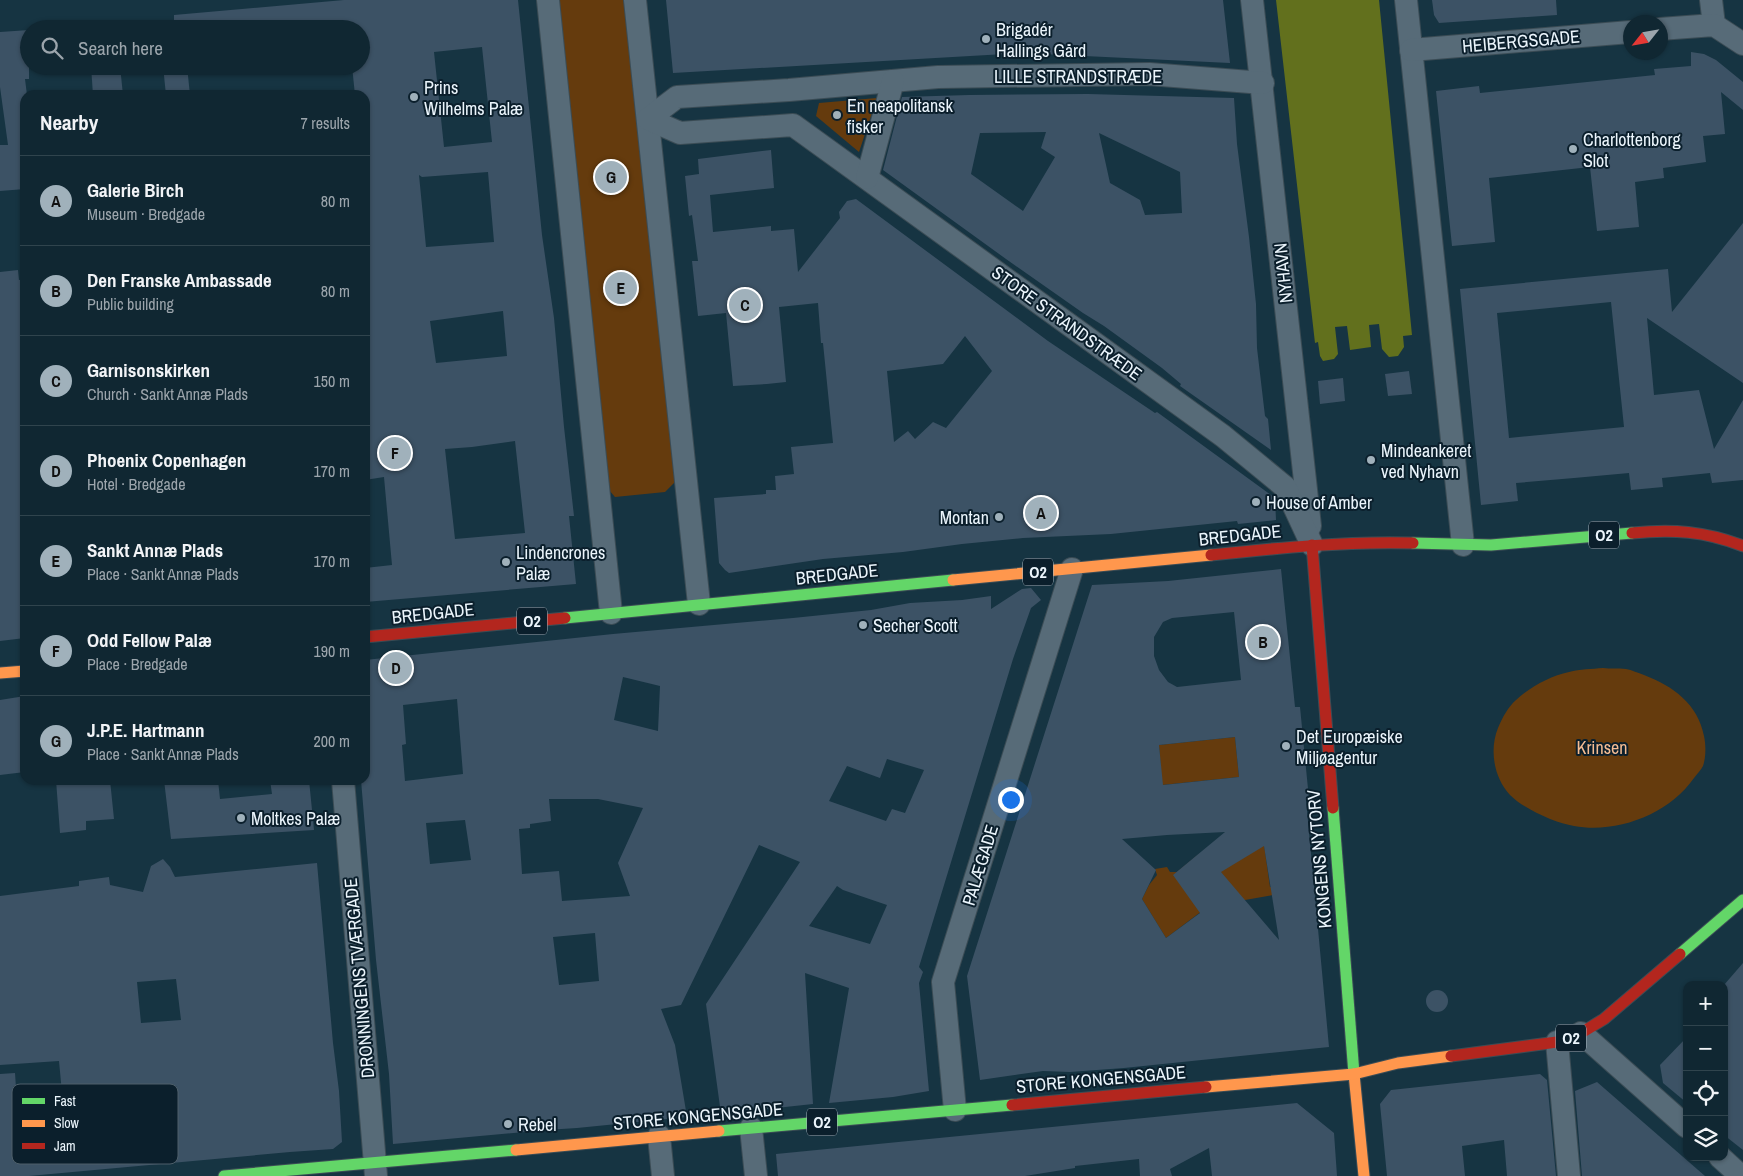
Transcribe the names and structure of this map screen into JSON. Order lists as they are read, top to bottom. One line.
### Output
{"streets":{"main road":["BREDGADE","O2","KONGENS NYTORV","STORE KONGENSGADE"],"street":["HEIBERGSGADE","LILLE STRANDSTRÆDE","NYHAVN","STORE STRANDSTRÆDE","PALÆGADE","DRONNINGENS TVÆRGADE"]},"crossings":[["LILLE STRANDSTRÆDE","NYHAVN"],["NYHAVN","STORE STRANDSTRÆDE"],["NYHAVN","BREDGADE"],["NYHAVN","O2"],["NYHAVN","KONGENS NYTORV"],["STORE STRANDSTRÆDE","BREDGADE"],["STORE STRANDSTRÆDE","O2"],["STORE STRANDSTRÆDE","KONGENS NYTORV"],["BREDGADE","O2"],["BREDGADE","KONGENS NYTORV"],["BREDGADE","PALÆGADE"],["O2","KONGENS NYTORV"],["O2","STORE KONGENSGADE"],["KONGENS NYTORV","STORE KONGENSGADE"],["PALÆGADE","STORE KONGENSGADE"],["DRONNINGENS TVÆRGADE","STORE KONGENSGADE"]],"parks":["Krinsen"],"places":["Brigadér Hallings Gård","Prins Wilhelms Palæ","En neapolitansk fisker","Charlottenborg Slot","Mindeankeret ved Nyhavn","House of Amber","Montan","Lindencrones Palæ","Secher Scott","Det Europæiske Miljøagentur","Moltkes Palæ","Rebel"],"legend":["Fast","Slow","Jam"],"north":"bottom left","page":{"search":"Search here","heading":["Nearby","7 results"],"list":[{"mark":"A","name":"Galerie Birch","note":"Museum · Bredgade","value":"80 m"},{"mark":"B","name":"Den Franske Ambassade","note":"Public building","value":"80 m"},{"mark":"C","name":"Garnisonskirken","note":"Church · Sankt Annæ Plads","value":"150 m"},{"mark":"D","name":"Phoenix Copenhagen","note":"Hotel · Bredgade","value":"170 m"},{"mark":"E","name":"Sankt Annæ Plads","note":"Place · Sankt Annæ Plads","value":"170 m"},{"mark":"F","name":"Odd Fellow Palæ","note":"Place · Bredgade","value":"190 m"},{"mark":"G","name":"J.P.E. Hartmann","note":"Place · Sankt Annæ Plads","value":"200 m"}],"pins":["G","E","C","F","A","B","D"],"map_buttons":["+","−"]}}
